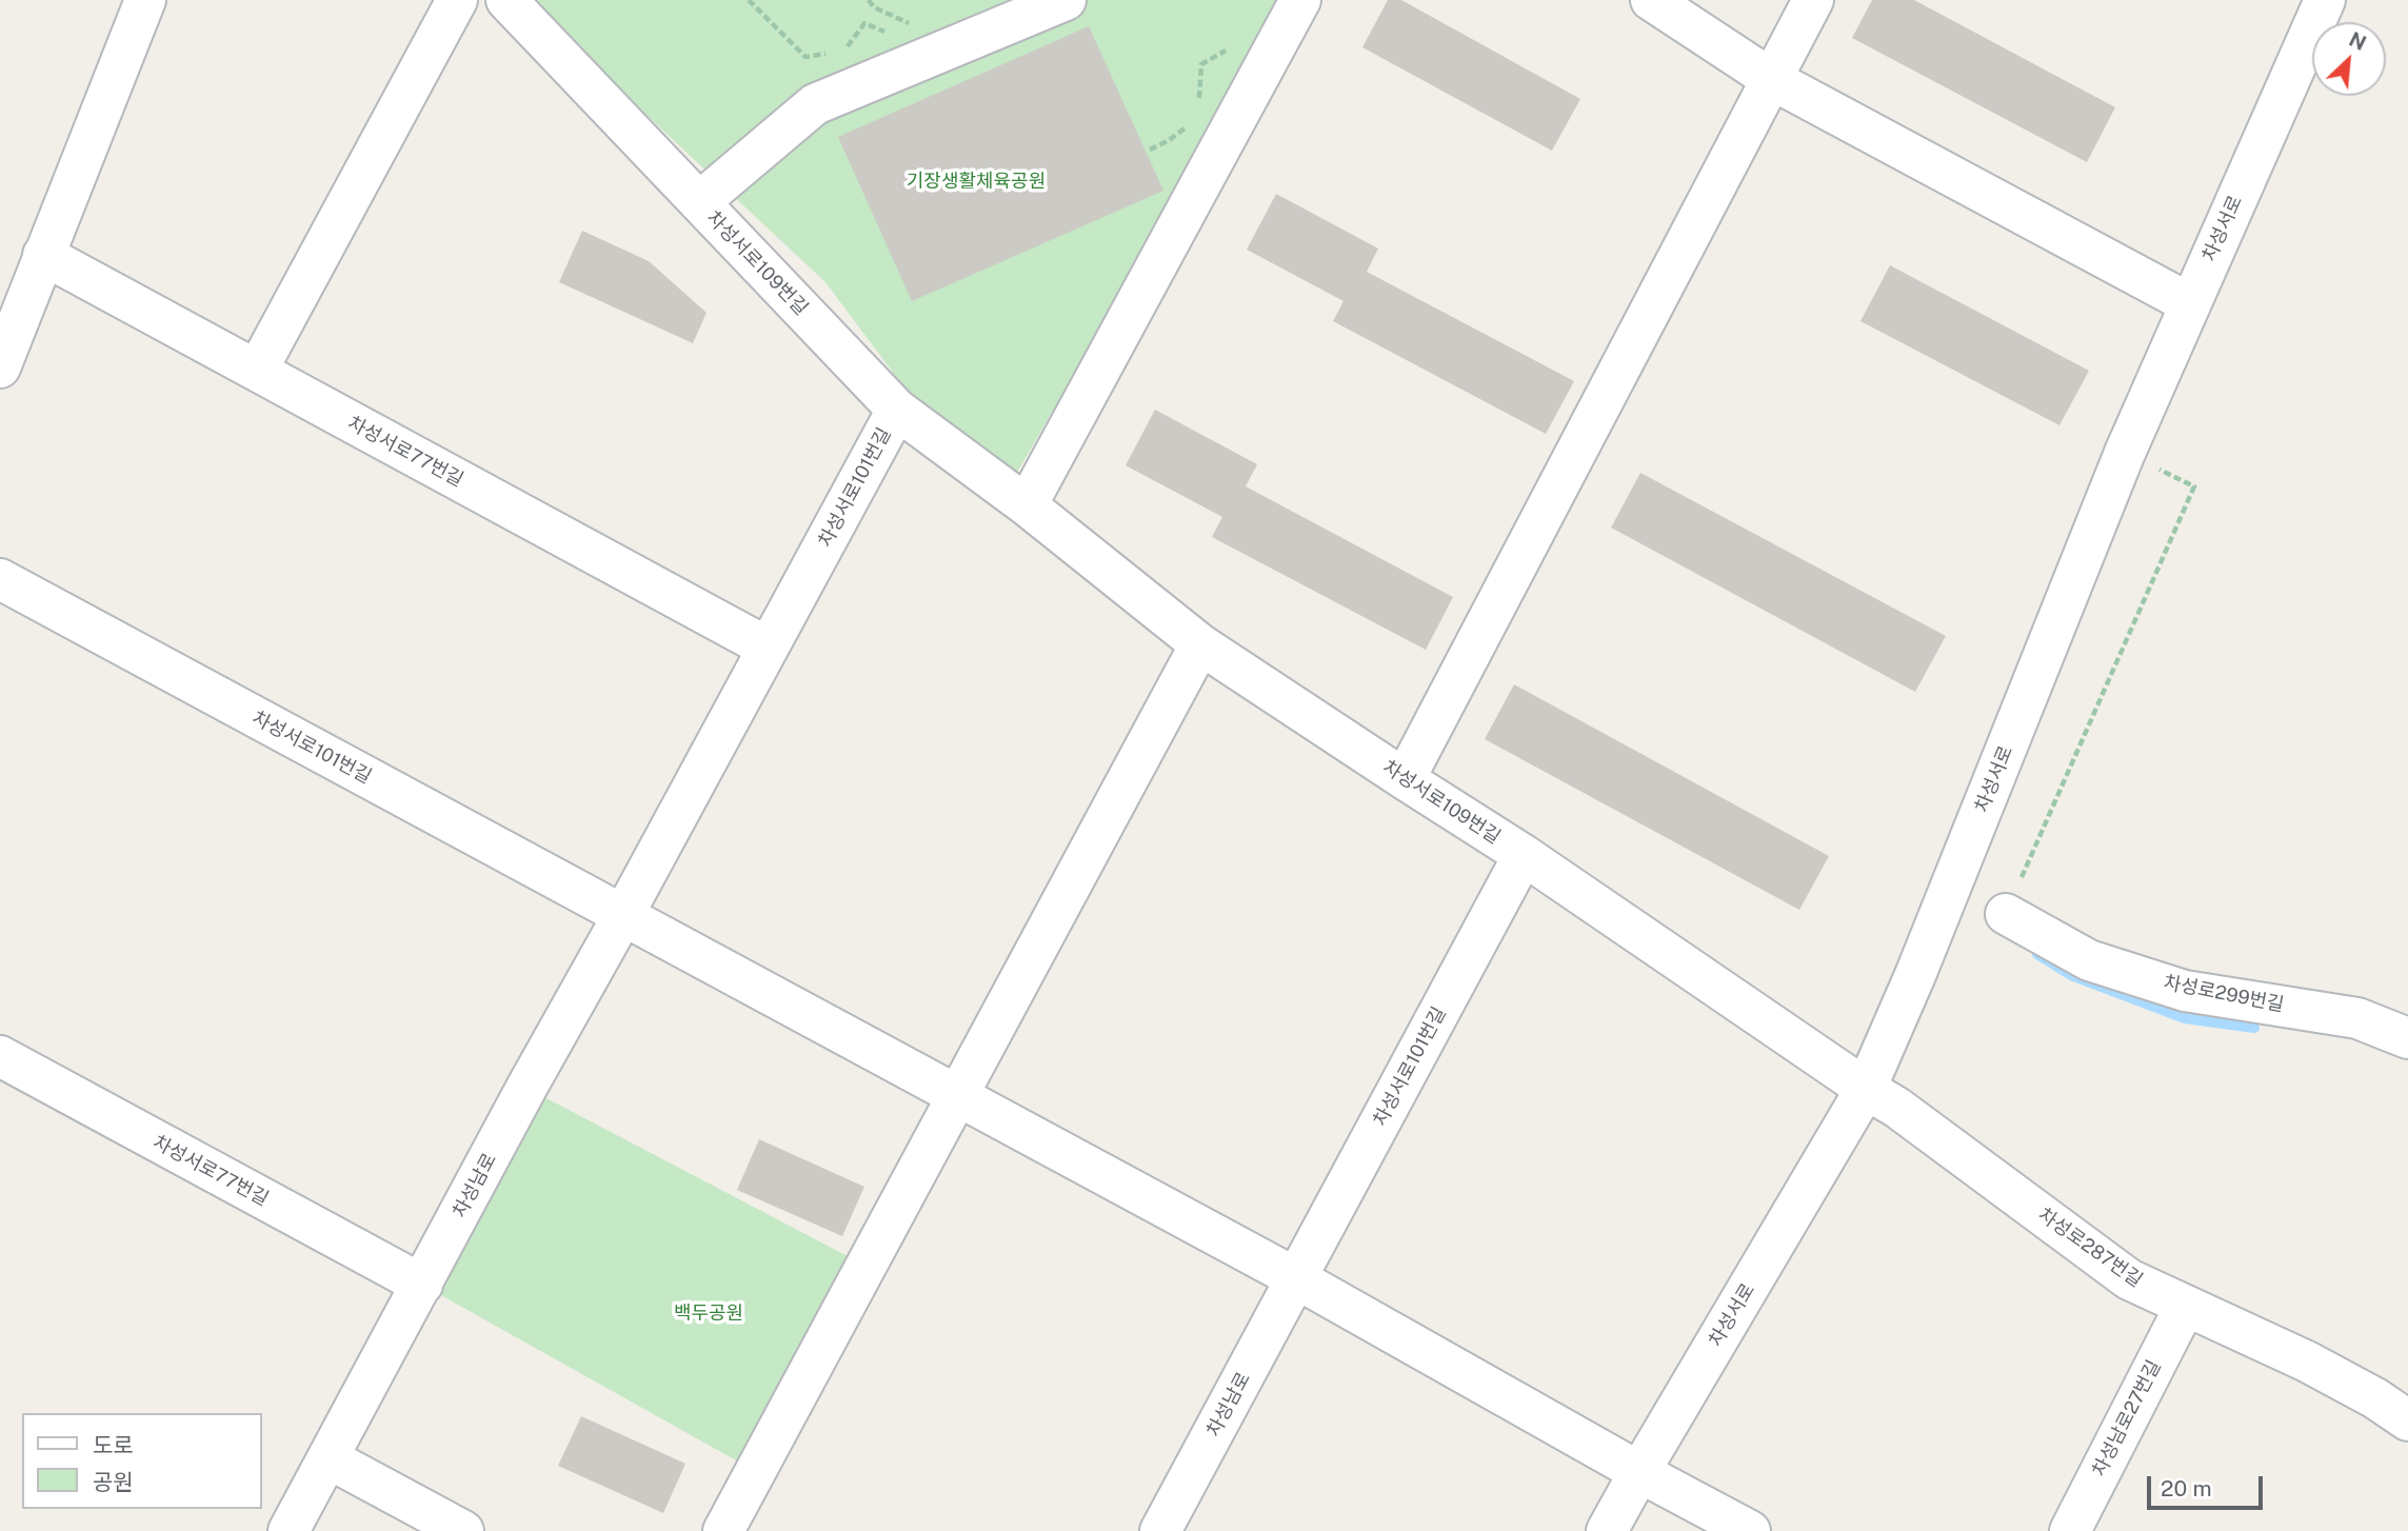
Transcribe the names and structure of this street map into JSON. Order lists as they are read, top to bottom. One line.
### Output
{"streets":{"street":["차성서로","차성서로109번길","차성서로77번길","차성서로101번길","차성로299번길","차성남로","차성로287번길","차성남로27번길"]},"crossings":[["차성서로","차성서로109번길"],["차성서로","차성서로101번길"],["차성서로","차성로287번길"],["차성서로109번길","차성서로101번길"],["차성서로109번길","차성로287번길"],["차성서로77번길","차성서로101번길"],["차성서로77번길","차성남로"],["차성서로101번길","차성남로"],["차성로287번길","차성남로27번길"]],"parks":["기장생활체육공원","백두공원"],"legend":["도로","공원"],"scale_bar":"20 m","north":"top right"}
